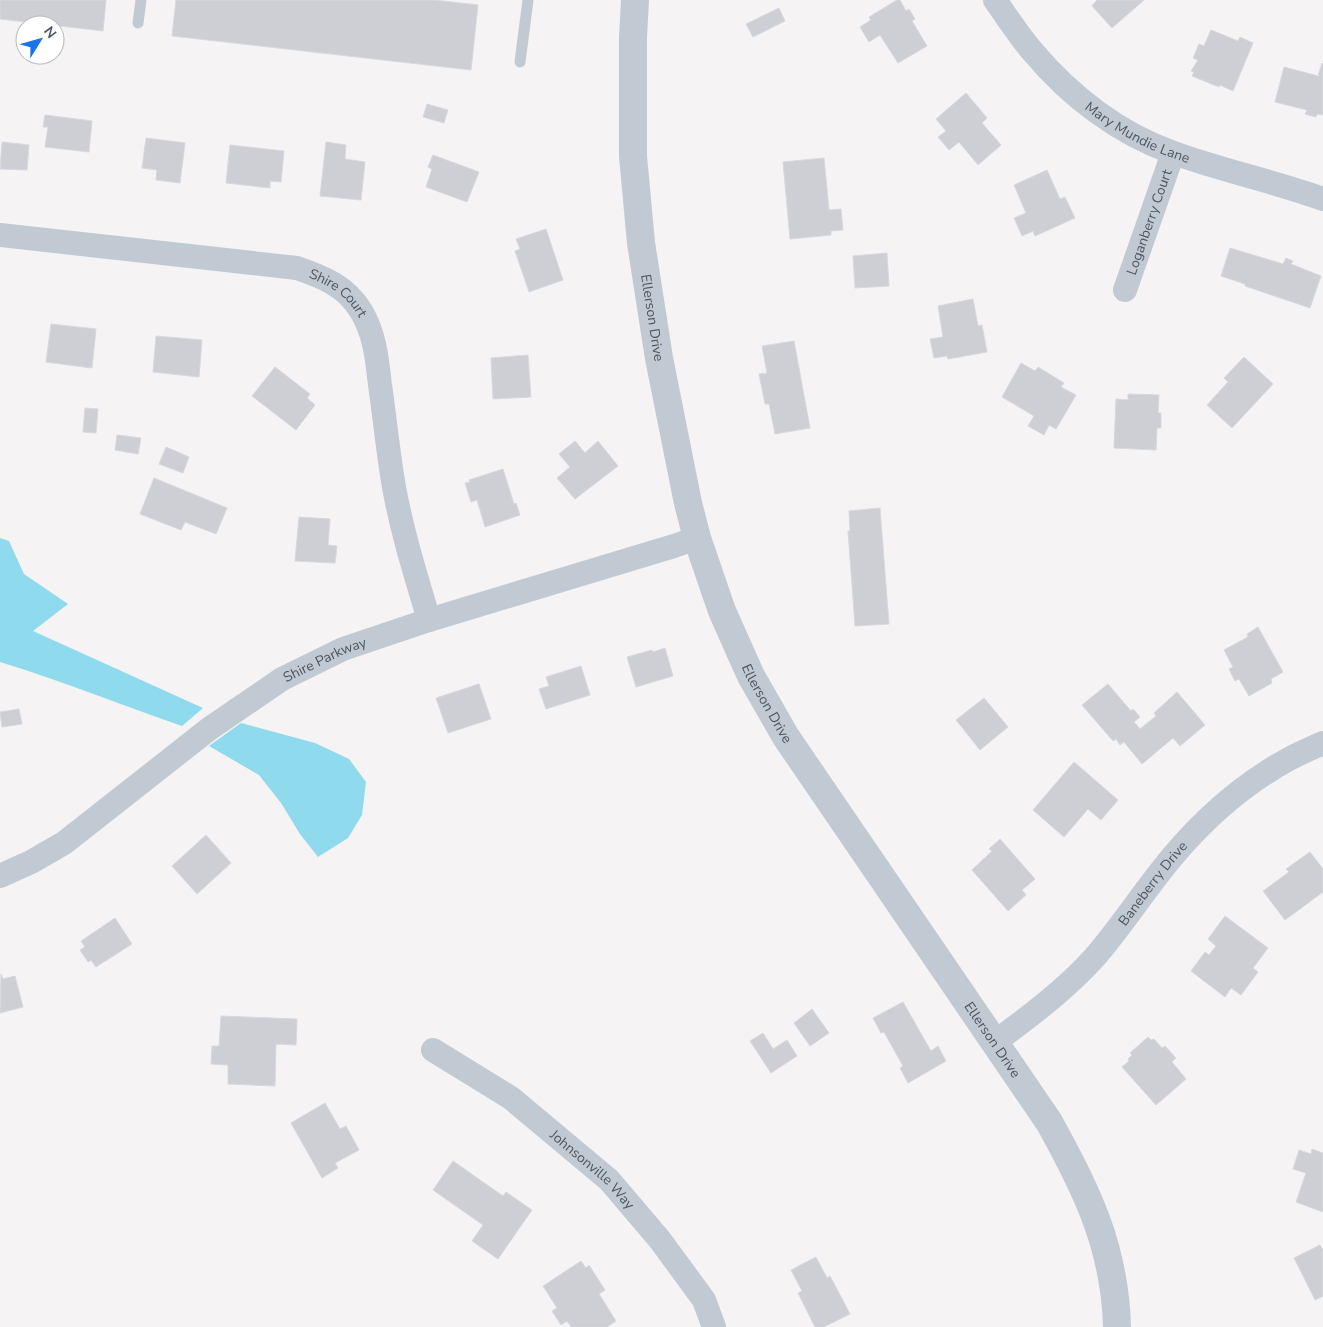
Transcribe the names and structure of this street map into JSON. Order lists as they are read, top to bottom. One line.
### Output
{"streets":{"street":["Mary Mundie Lane","Loganberry Court","Shire Court","Ellerson Drive","Shire Parkway","Baneberry Drive","Johnsonville Way"]},"crossings":[["Mary Mundie Lane","Loganberry Court"],["Shire Court","Shire Parkway"],["Ellerson Drive","Shire Parkway"],["Ellerson Drive","Baneberry Drive"]],"north":"top right"}
